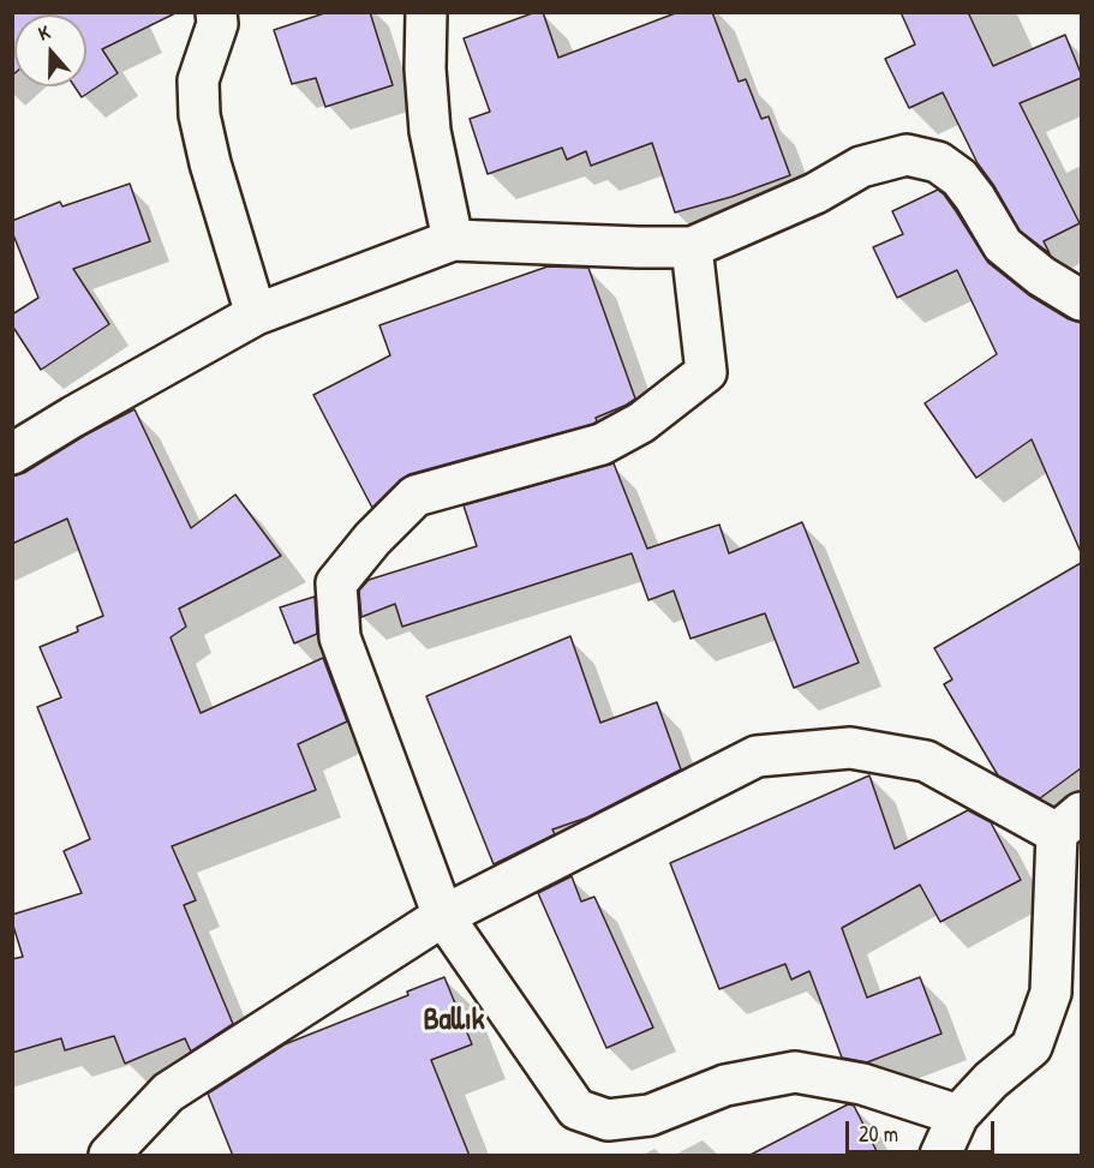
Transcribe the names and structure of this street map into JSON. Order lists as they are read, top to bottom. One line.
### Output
{"districts":["Ballık"],"scale_bar":"20 m","north":"top"}
